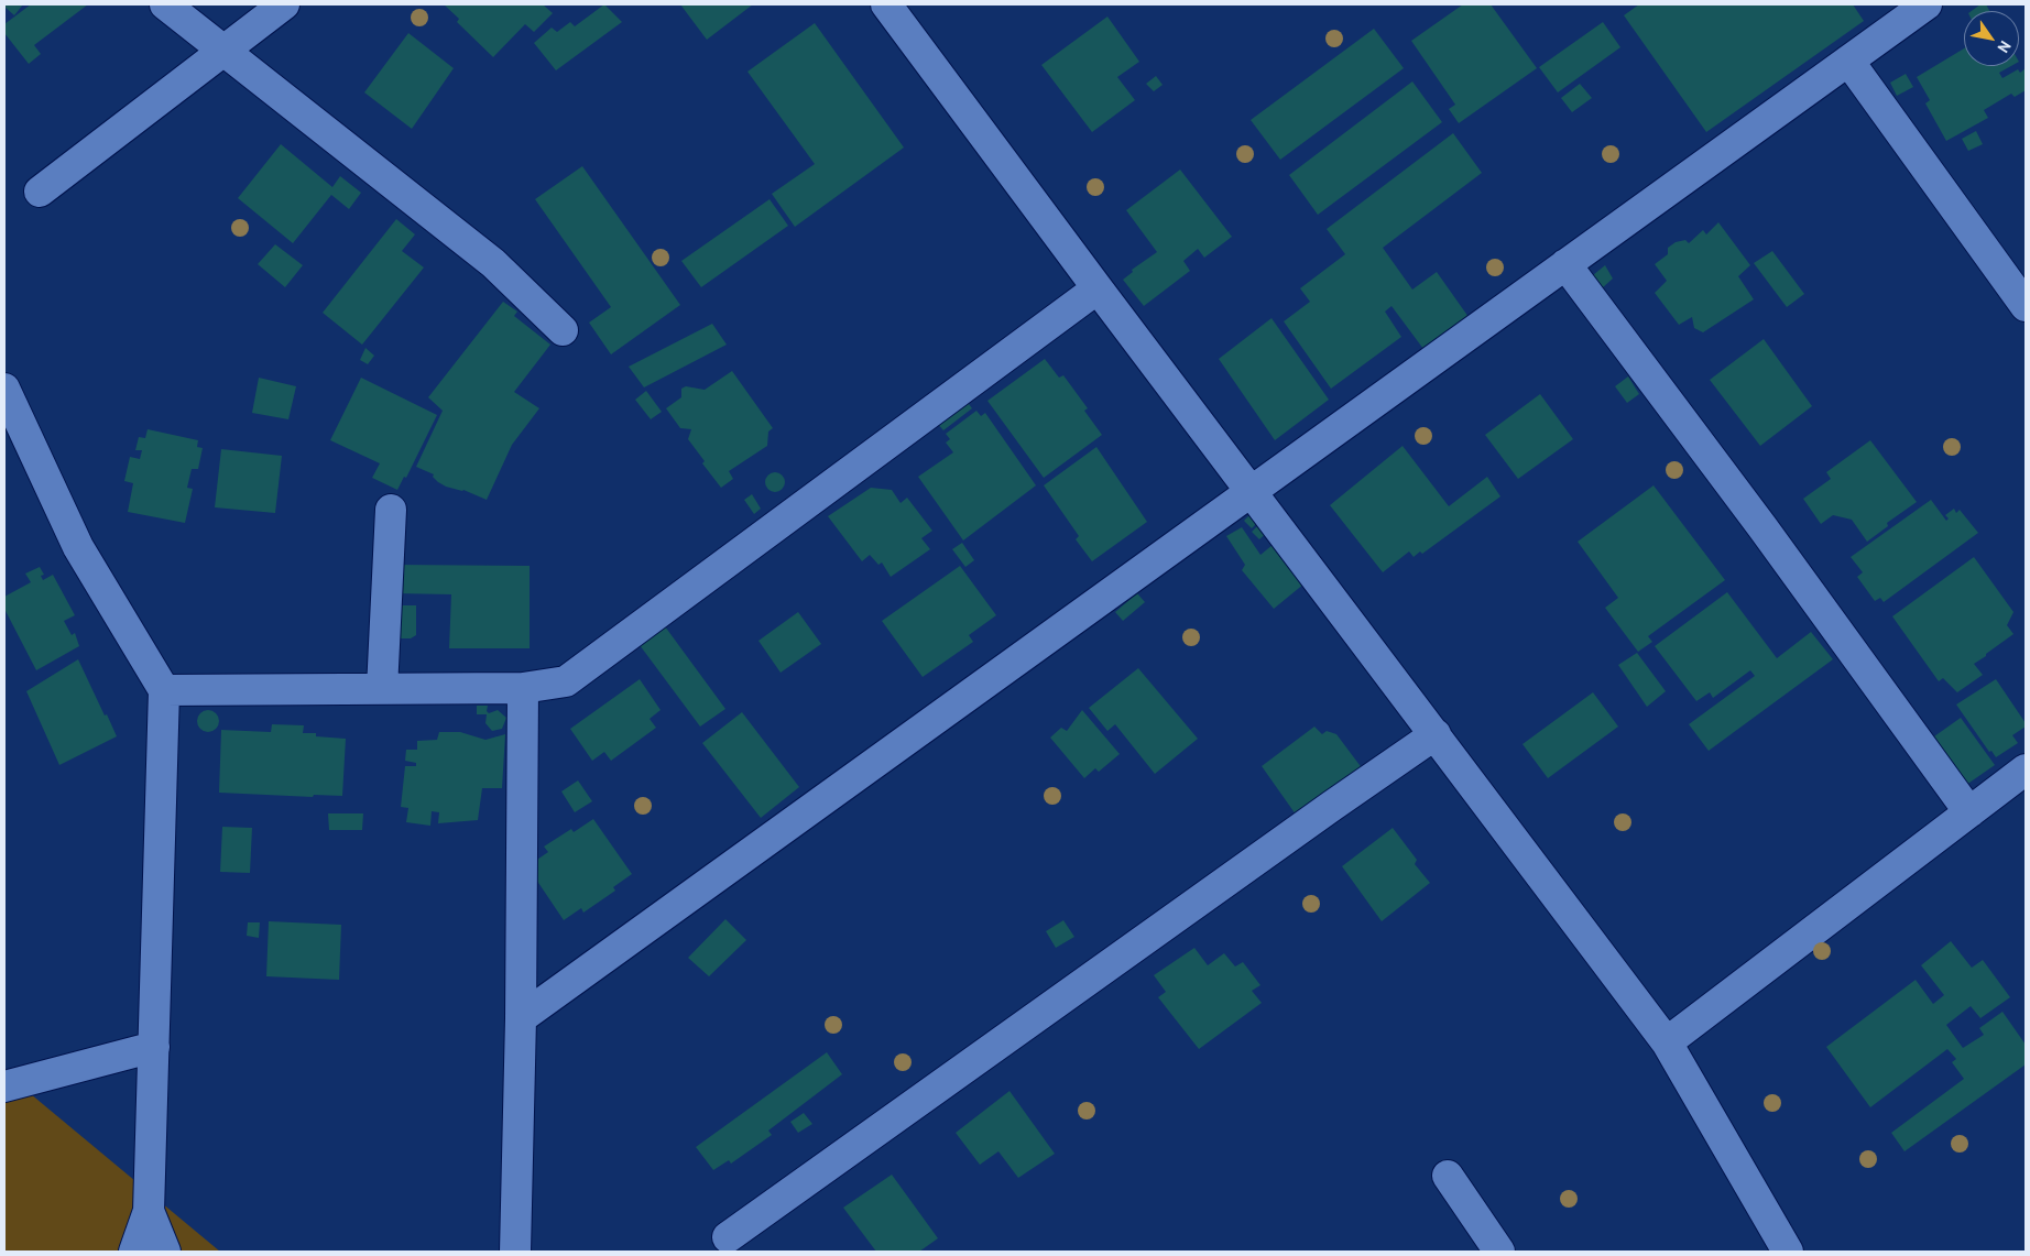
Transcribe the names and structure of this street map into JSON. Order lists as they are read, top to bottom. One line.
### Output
{"north":"bottom right"}
